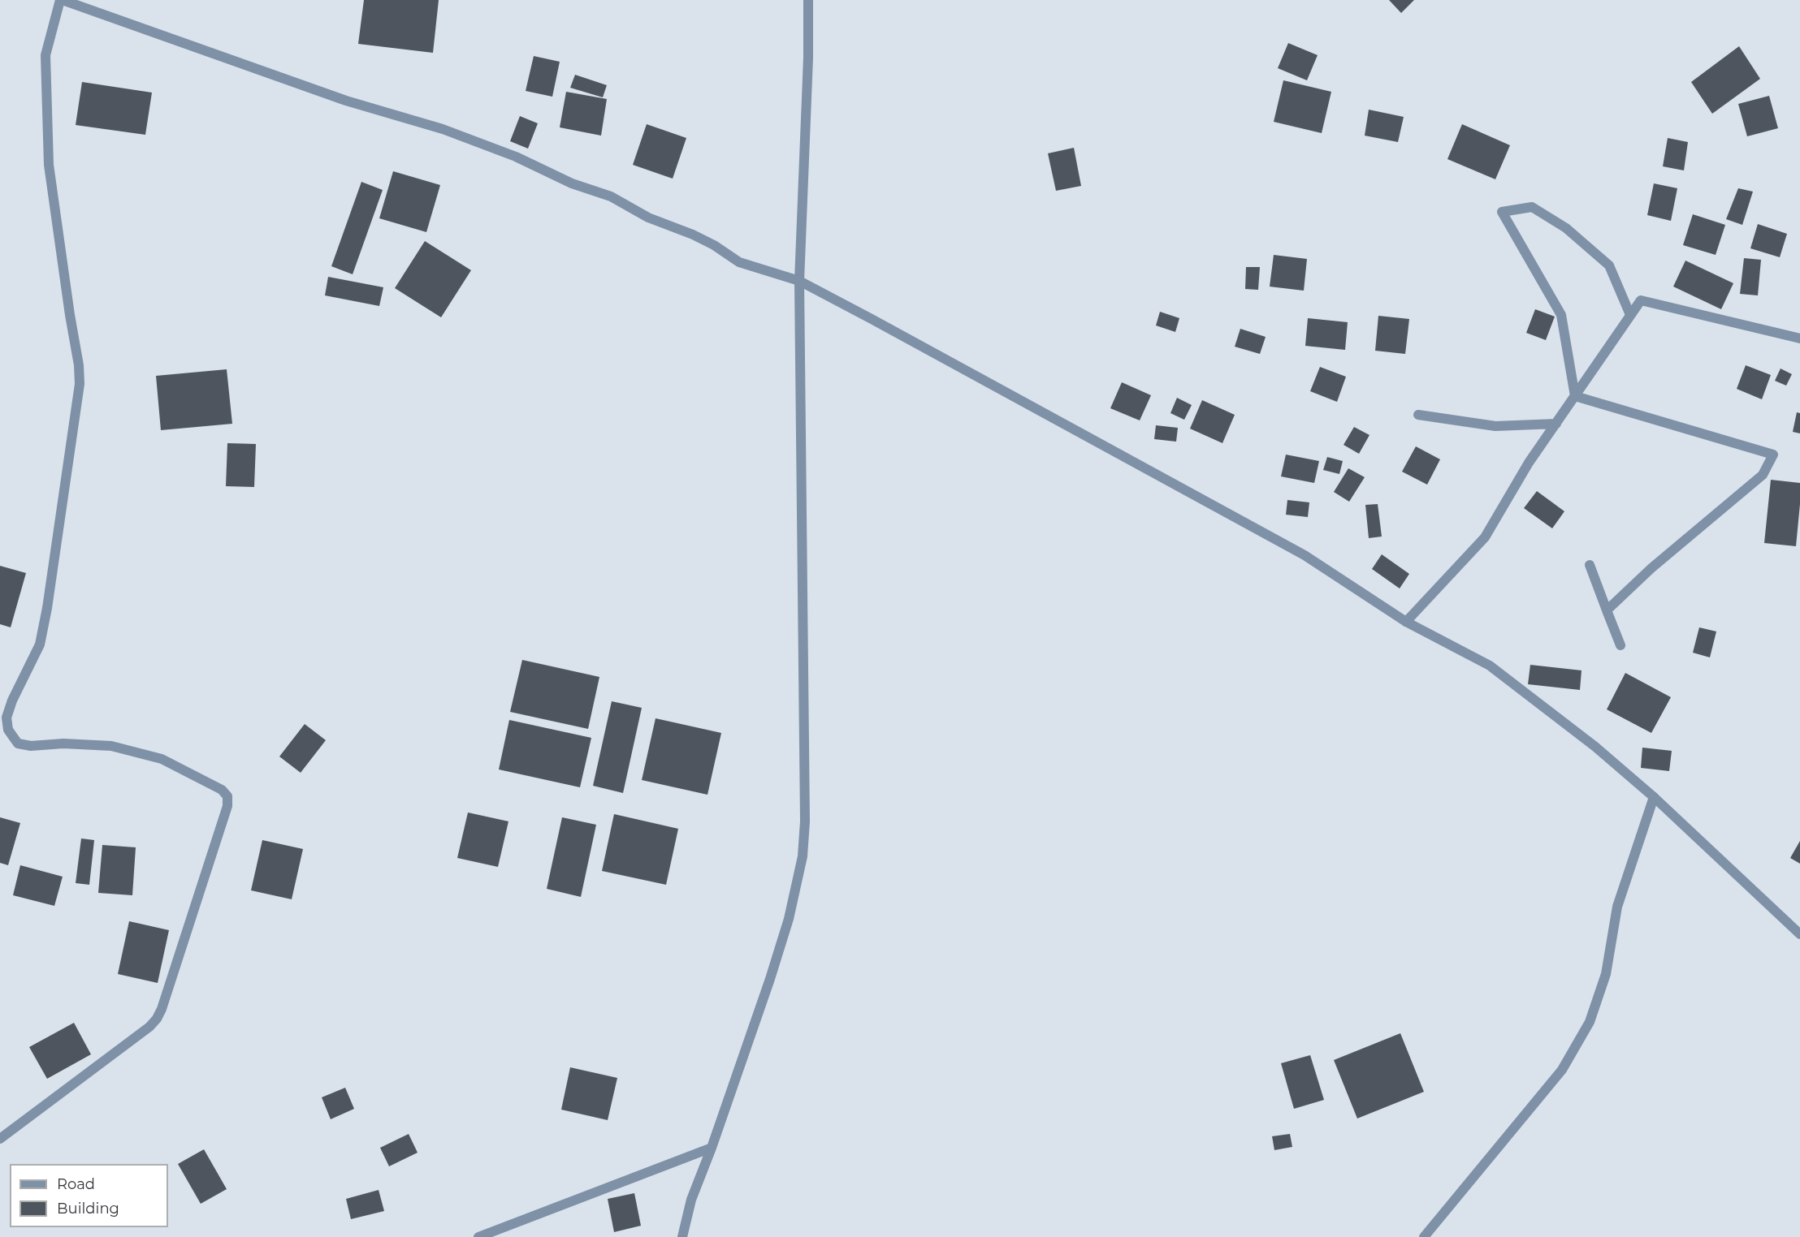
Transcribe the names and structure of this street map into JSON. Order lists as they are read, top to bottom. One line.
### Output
{"legend":["Road","Building"]}
